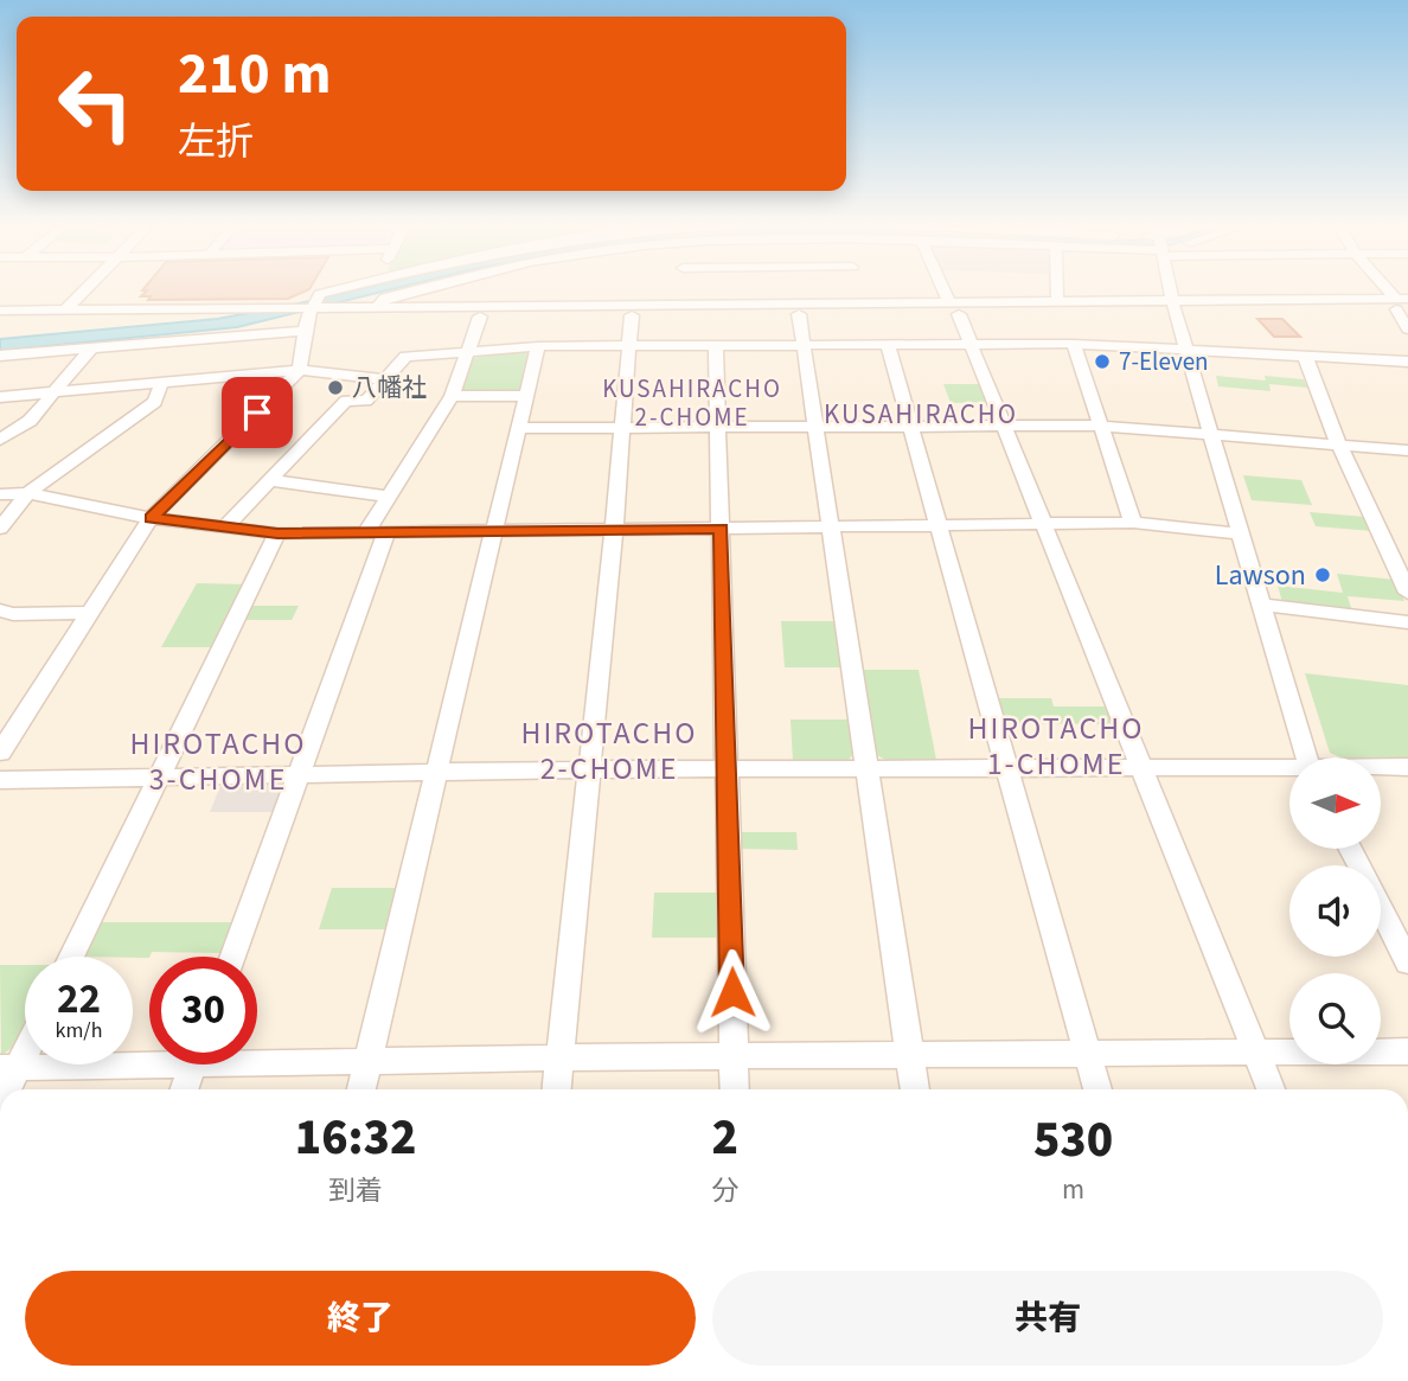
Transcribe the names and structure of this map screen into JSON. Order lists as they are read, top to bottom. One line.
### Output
{"districts":["KUSAHIRACHO 2-CHOME","KUSAHIRACHO","HIROTACHO 1-CHOME","HIROTACHO 2-CHOME","HIROTACHO 3-CHOME"],"places":["7-Eleven","八幡社","Lawson"],"north":"right","page":{"turn":["210 m","左折"],"speed":"22 km/h","limit":"30","eta":["16:32","到着","2","分","530","m"],"buttons":["終了","共有"]}}
